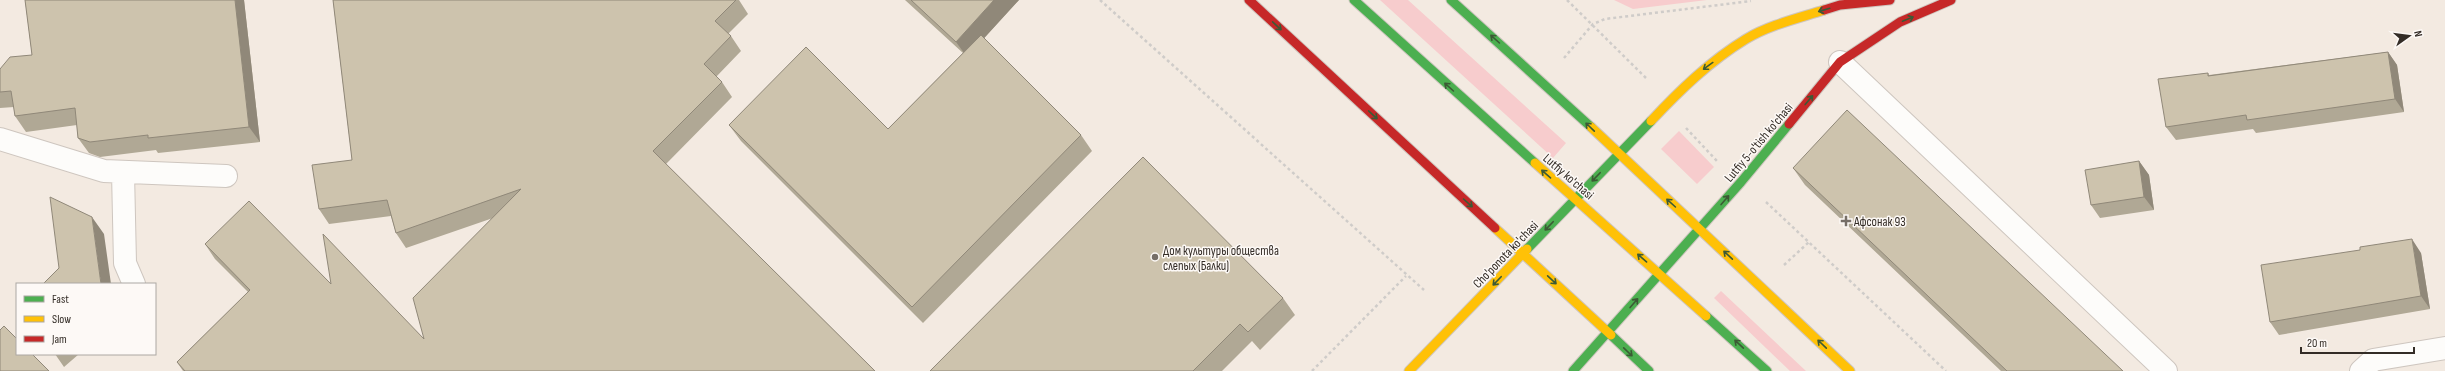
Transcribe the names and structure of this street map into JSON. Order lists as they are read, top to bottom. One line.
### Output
{"streets":{"main road":["Lutfiy 5-o'tish ko'chasi","Lutfiy ko'chasi","Cho'ponota ko'chasi"]},"crossings":[["Lutfiy 5-o'tish ko'chasi","Lutfiy ko'chasi"],["Lutfiy ko'chasi","Cho'ponota ko'chasi"]],"one_way":["Lutfiy 5-o'tish ko'chasi","Cho'ponota ko'chasi"],"places":{"health":["Афсонак 93"],"other":["Дом культуры общества слепых (Балки)"]},"legend":["Fast","Slow","Jam"],"scale_bar":"20 m","north":"right"}
